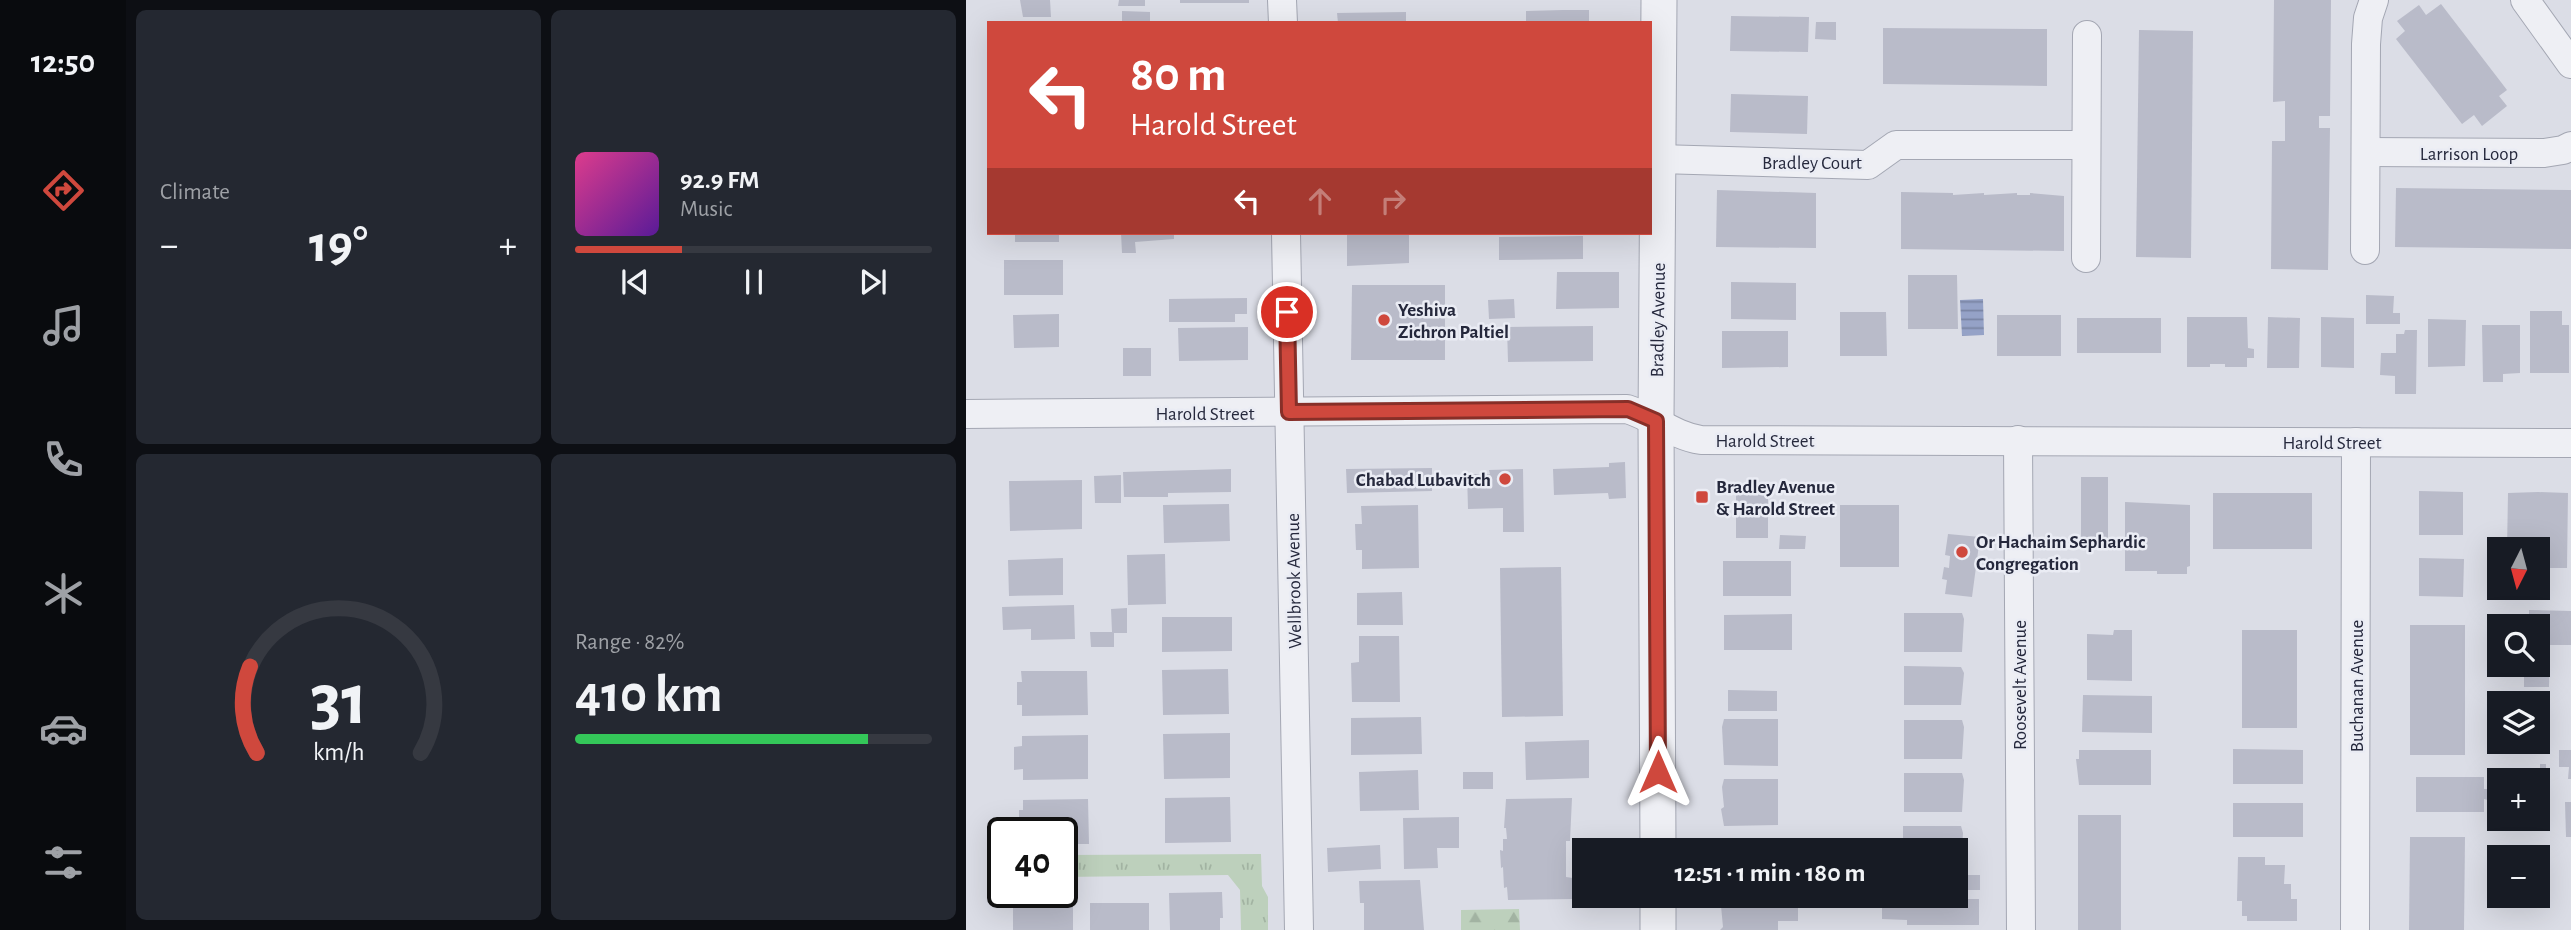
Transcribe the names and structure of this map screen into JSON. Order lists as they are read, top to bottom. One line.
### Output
{"streets":{"street":["Larrison Loop","Bradley Court","Bradley Avenue","Harold Street","Wellbrook Avenue","Roosevelt Avenue","Buchanan Avenue"]},"crossings":[["Bradley Court","Bradley Avenue"],["Bradley Avenue","Harold Street"],["Harold Street","Wellbrook Avenue"],["Harold Street","Roosevelt Avenue"],["Harold Street","Buchanan Avenue"]],"places":{"other":["Yeshiva Zichron Paltiel","Chabad Lubavitch","Or Hachaim Sephardic Congregation"],"transit":["Bradley Avenue & Harold Street"]},"north":"bottom","page":{"tabs":"12:50","tile":["Climate",["Range · 82%","410 km"]],"turn":["80 m","Harold Street"],"song":["92.9 FM","Music"],"heat":["−","19°","+"],"map_buttons":["+","−"],"limit":"40","trip":"12:51 · 1 min · 180 m","gauge":["31","km/h"]}}
